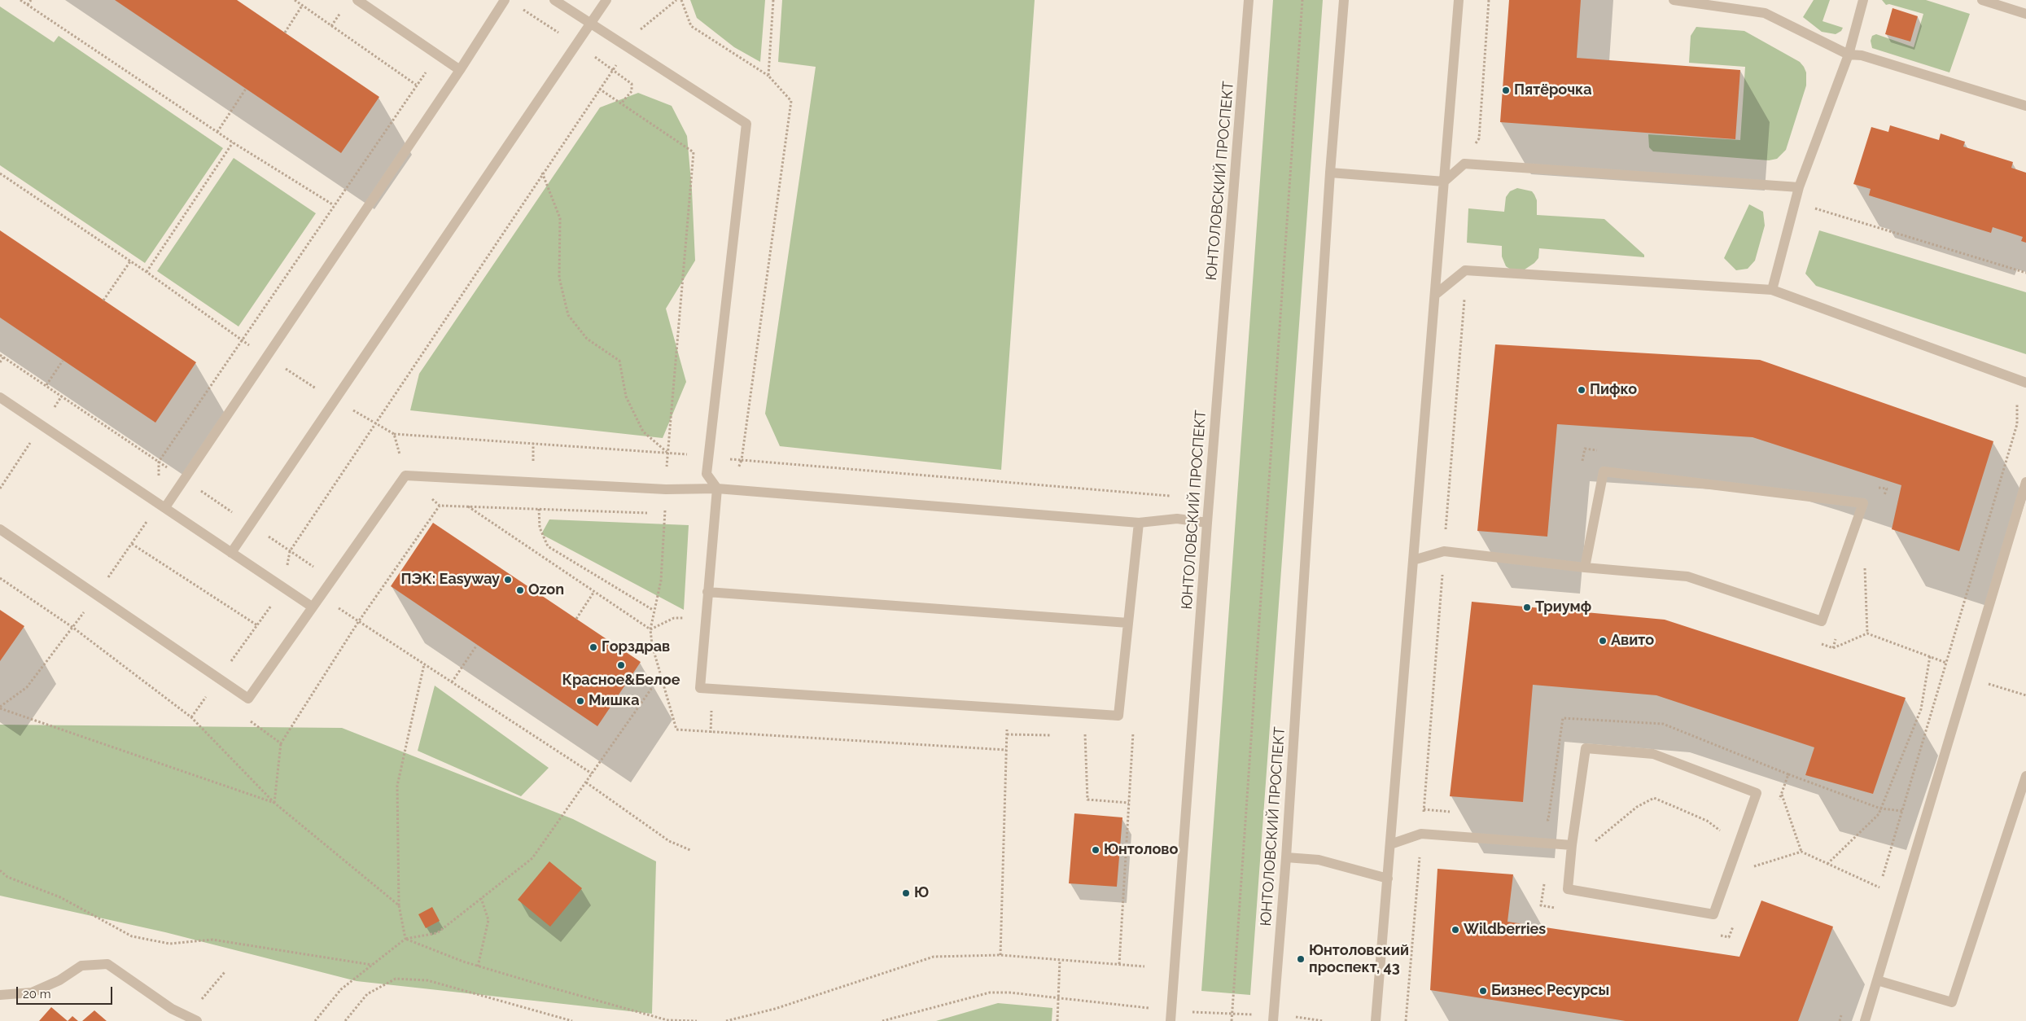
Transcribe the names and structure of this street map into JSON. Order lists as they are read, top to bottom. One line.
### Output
{"streets":{"street":["ЮНТОЛОВСКИЙ ПРОСПЕКТ"]},"places":["Пятёрочка","Пифко","ПЭК: Easyway","Ozon","Триумф","Авито","Горздрав","Красное&Белое","Мишка","Юнтолово","Ю","Wildberries","Юнтоловский проспект, 43","Бизнес Ресурсы"],"scale_bar":"20 m"}
